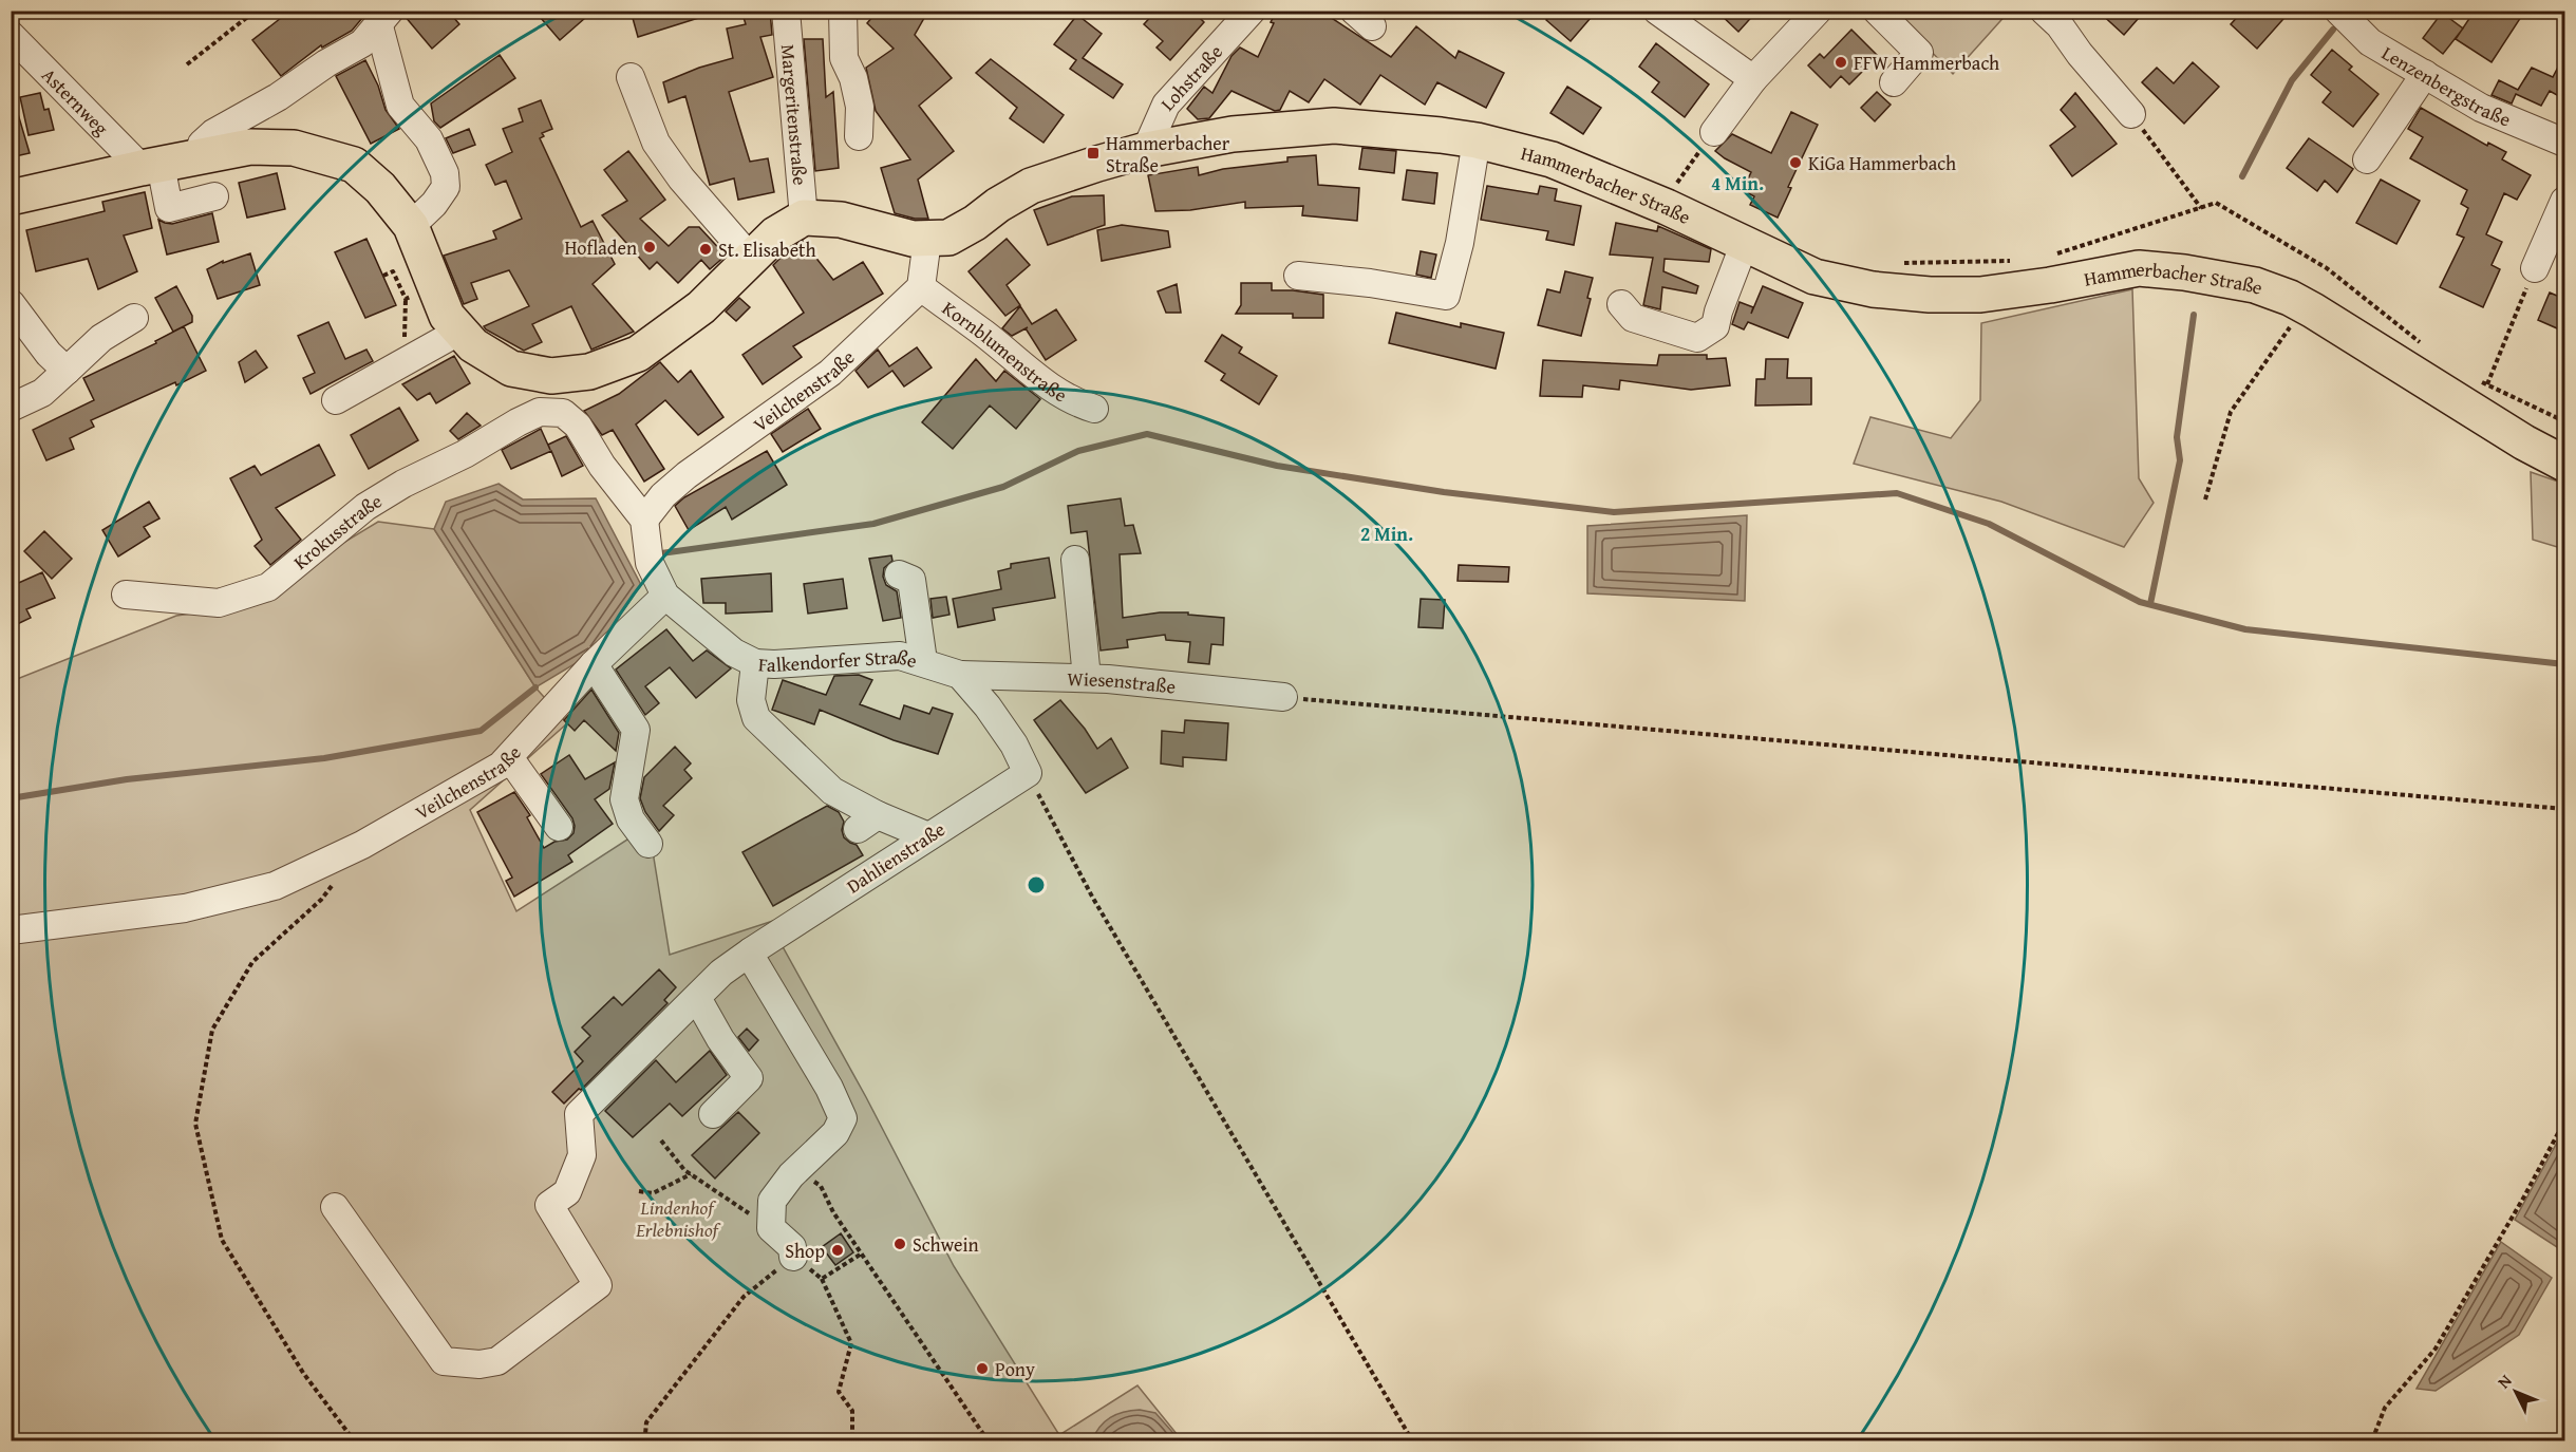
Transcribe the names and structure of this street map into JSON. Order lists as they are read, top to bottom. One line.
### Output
{"streets":{"main road":["Hammerbacher Straße"],"street":["Lohstraße","Lenzenbergstraße","Asternweg","Margeritenstraße","Kornblumenstraße","Veilchenstraße","Krokusstraße","Falkendorfer Straße","Wiesenstraße","Dahlienstraße"]},"crossings":[["Lohstraße","Hammerbacher Straße"],["Margeritenstraße","Hammerbacher Straße"],["Kornblumenstraße","Veilchenstraße"],["Veilchenstraße","Krokusstraße"],["Veilchenstraße","Falkendorfer Straße"],["Krokusstraße","Falkendorfer Straße"],["Falkendorfer Straße","Wiesenstraße"]],"parks":["Lindenhof Erlebnishof"],"places":{"other":["FFW Hammerbach","KiGa Hammerbach","Hofladen","St. Elisabeth","Schwein","Shop","Pony"],"transit":["Hammerbacher Straße"]},"north":"top left","rings":["4 Min.","2 Min."]}
